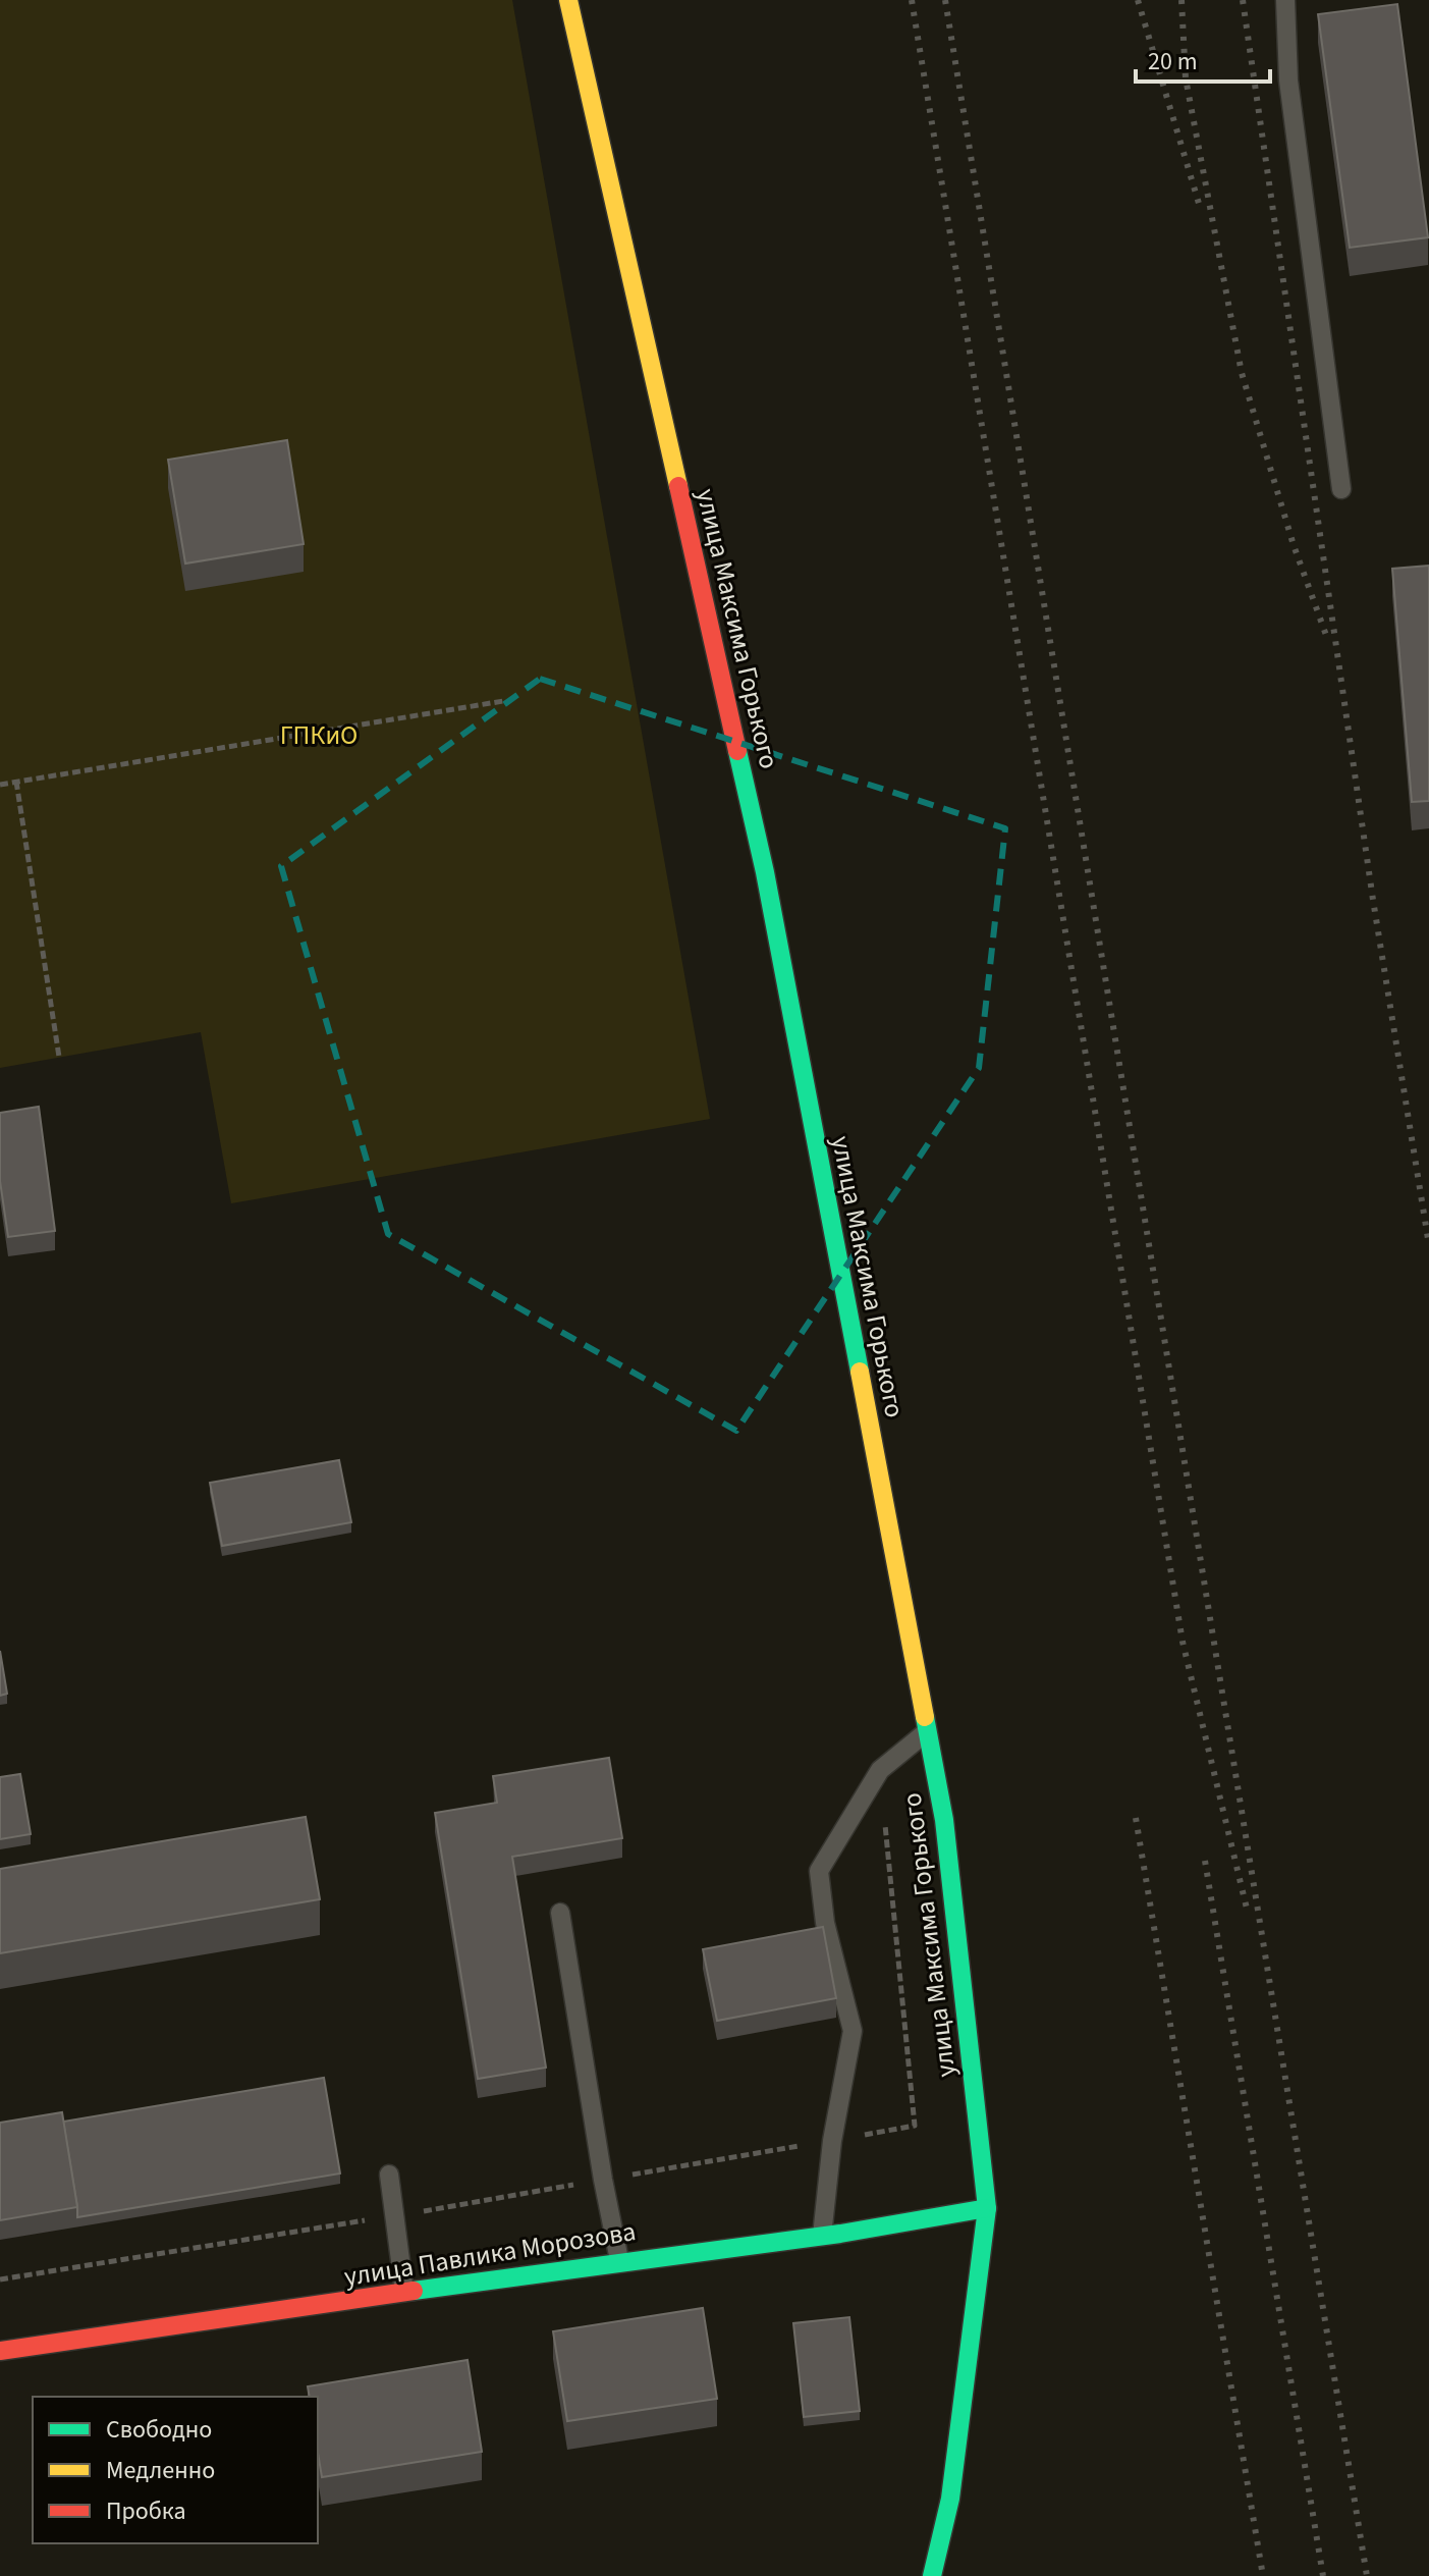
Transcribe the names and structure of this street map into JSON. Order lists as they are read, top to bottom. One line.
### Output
{"streets":{"street":["улица Максима Горького","улица Павлика Морозова"]},"crossings":[["улица Максима Горького","улица Павлика Морозова"]],"parks":["ГПКиО"],"legend":["Свободно","Медленно","Пробка"],"scale_bar":"20 m"}
